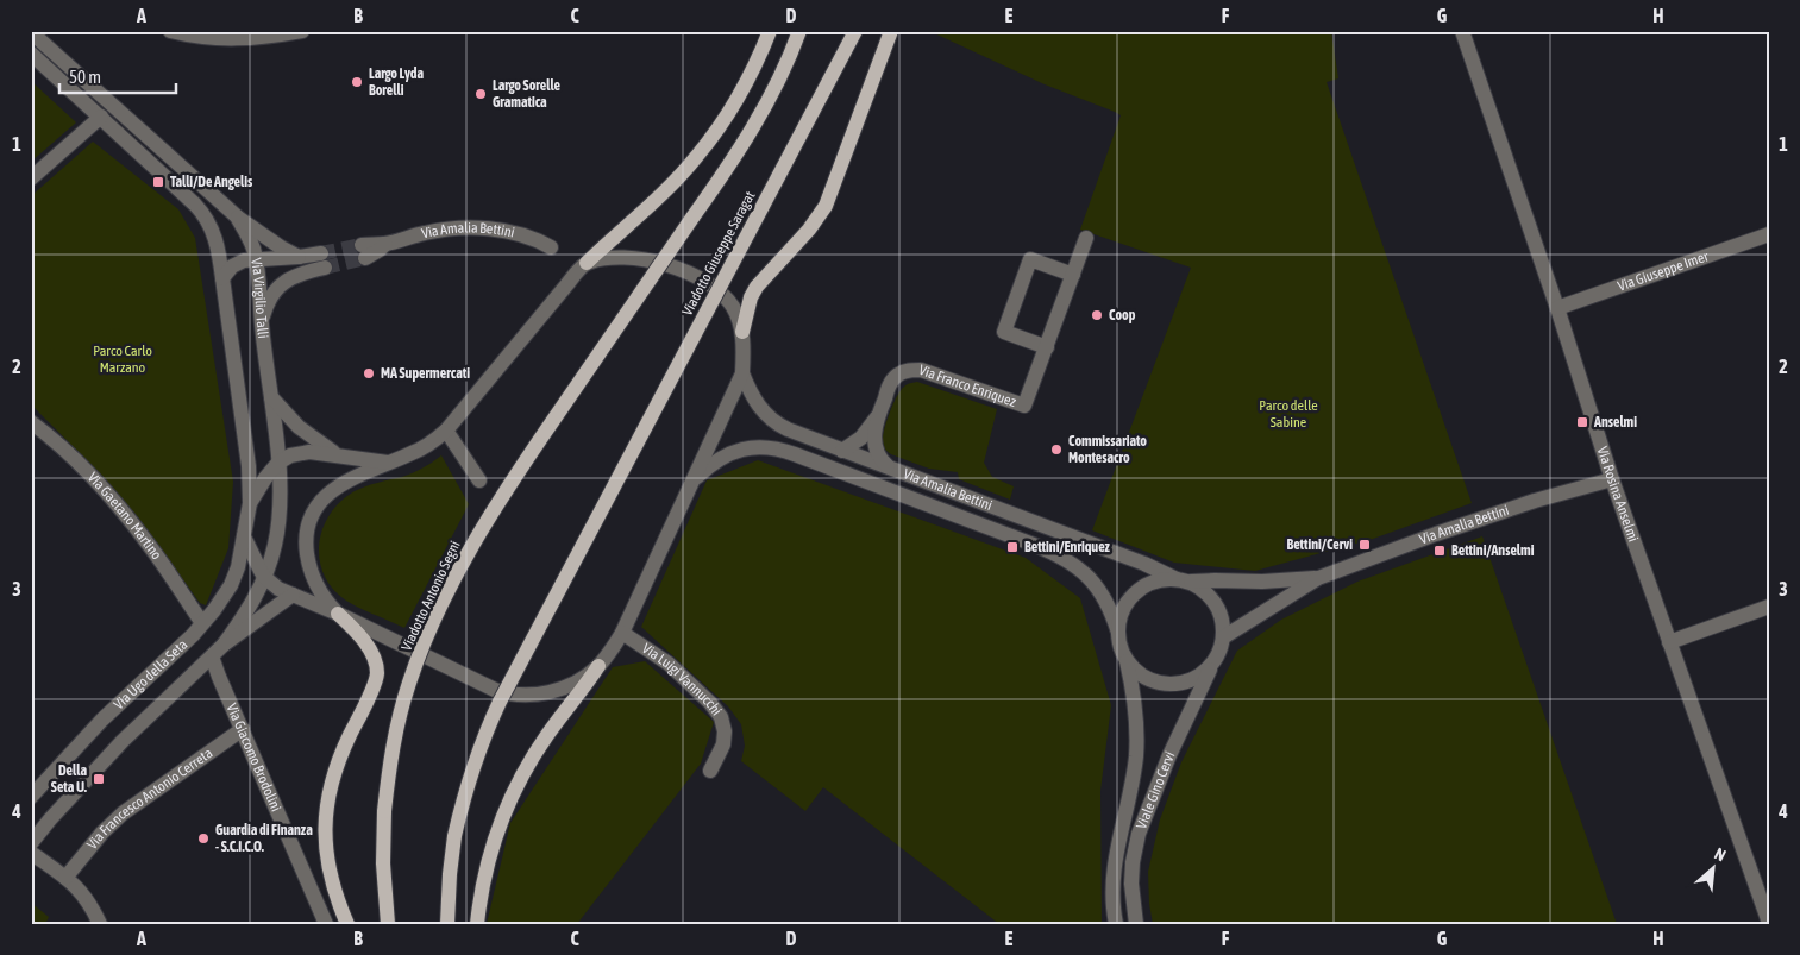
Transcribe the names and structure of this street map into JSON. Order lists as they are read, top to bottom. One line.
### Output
{"streets":{"main road":["Viadotto Giuseppe Saragat","Viadotto Antonio Segni"],"street":["Via Amalia Bettini","Via Giuseppe Imer","Via Virgilio Talli","Via Franco Enriquez","Via Rosina Anselmi","Via Gaetano Martino","Via Ugo della Seta","Via Luigi Vannucchi","Via Giacomo Brodolini","Viale Gino Cervi","Via Francesco Antonio Cerreta"]},"crossings":[["Via Amalia Bettini","Via Franco Enriquez"],["Via Amalia Bettini","Via Rosina Anselmi"],["Via Amalia Bettini","Viale Gino Cervi"],["Via Giuseppe Imer","Via Rosina Anselmi"],["Via Virgilio Talli","Via Ugo della Seta"],["Via Gaetano Martino","Via Ugo della Seta"],["Via Ugo della Seta","Via Giacomo Brodolini"],["Via Giacomo Brodolini","Via Francesco Antonio Cerreta"]],"parks":["Parco Carlo Marzano","Parco delle Sabine"],"places":{"other":["Largo Lyda Borelli","Largo Sorelle Gramatica","Coop","MA Supermercati","Commissariato Montesacro","Guardia di Finanza - S.C.I.C.O."],"transit":["Talli/De Angelis","Anselmi","Bettini/Cervi","Bettini/Enriquez","Bettini/Anselmi","Della Seta U."]},"scale_bar":"50 m","north":"top right","grid":{"columns":["A","B","C","D","E","F","G","H"],"rows":["1","2","3","4"]}}
